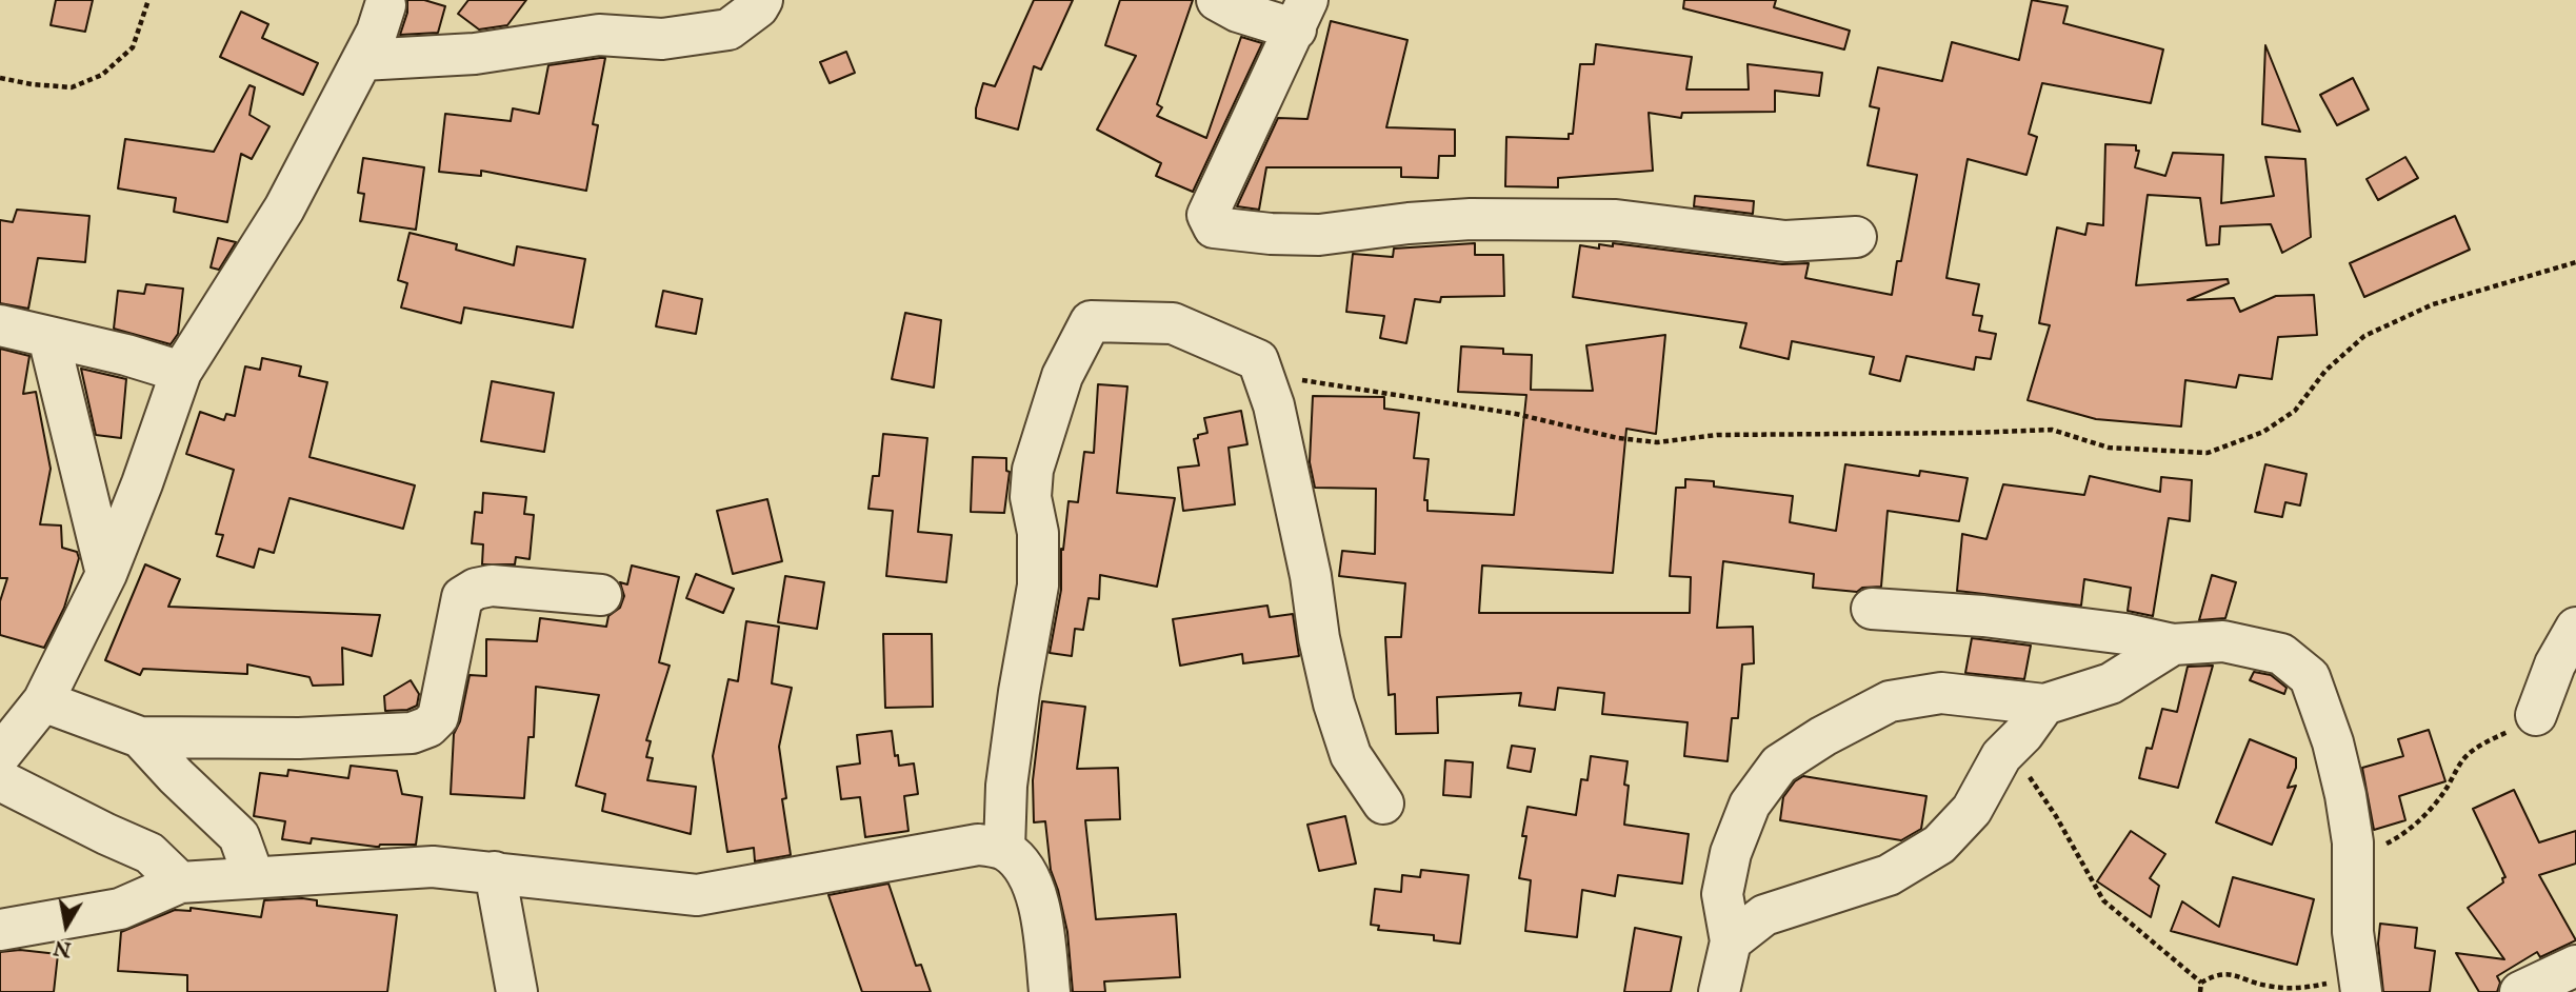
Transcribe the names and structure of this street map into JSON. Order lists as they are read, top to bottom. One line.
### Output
{"north":"bottom"}
